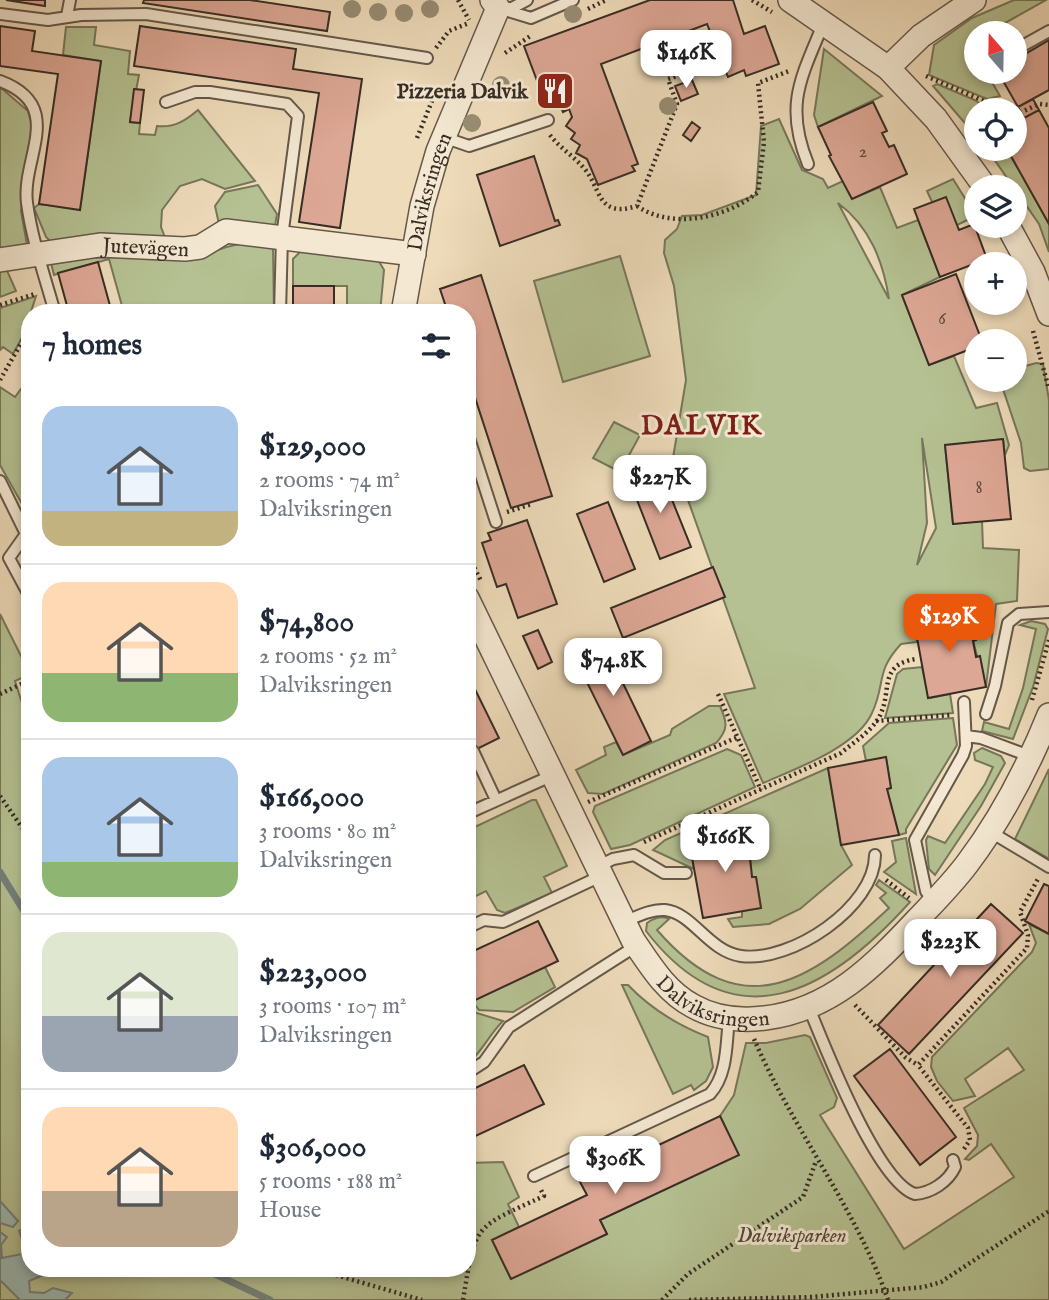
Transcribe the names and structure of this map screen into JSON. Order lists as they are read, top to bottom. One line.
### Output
{"streets":{"street":["Dalviksringen","Jutevägen"]},"crossings":[["Dalviksringen","Jutevägen"]],"districts":["DALVIK"],"parks":["Dalviksparken"],"places":{"restaurant":["Pizzeria Dalvik"]},"house_numbers":["2","6","8"],"north":"top","page":{"map_buttons":["+","−"],"price":["$146K","$227K","$129K","$74.8K","$166K","$223K","$306K"],"heading":"7 homes","list":[{"name":"$129,000","note":"2 rooms · 74 m² · Dalviksringen"},{"name":"$74,800","note":"2 rooms · 52 m² · Dalviksringen"},{"name":"$166,000","note":"3 rooms · 80 m² · Dalviksringen"},{"name":"$223,000","note":"3 rooms · 107 m² · Dalviksringen"},{"name":"$306,000","note":"5 rooms · 188 m² · House"}]}}
